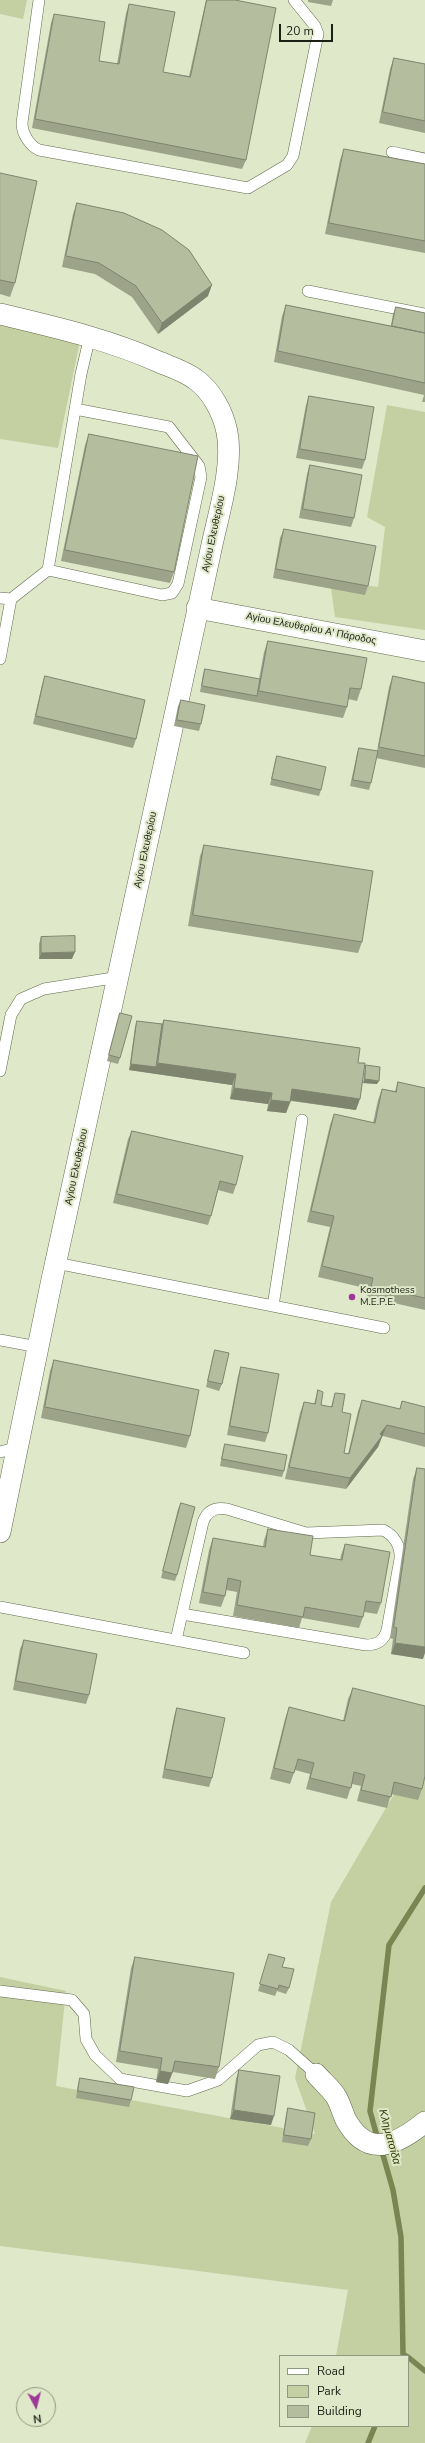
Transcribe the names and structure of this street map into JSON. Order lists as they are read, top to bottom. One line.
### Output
{"streets":{"street":["Αγίου Ελευθερίου","Αγίου Ελευθερίου Α' Πάροδος"]},"crossings":[["Αγίου Ελευθερίου","Αγίου Ελευθερίου Α' Πάροδος"]],"water":["Κληματσίδα"],"places":["Kosmothess M.E.P.E."],"legend":["Road","Park","Building"],"scale_bar":"20 m","north":"bottom"}
